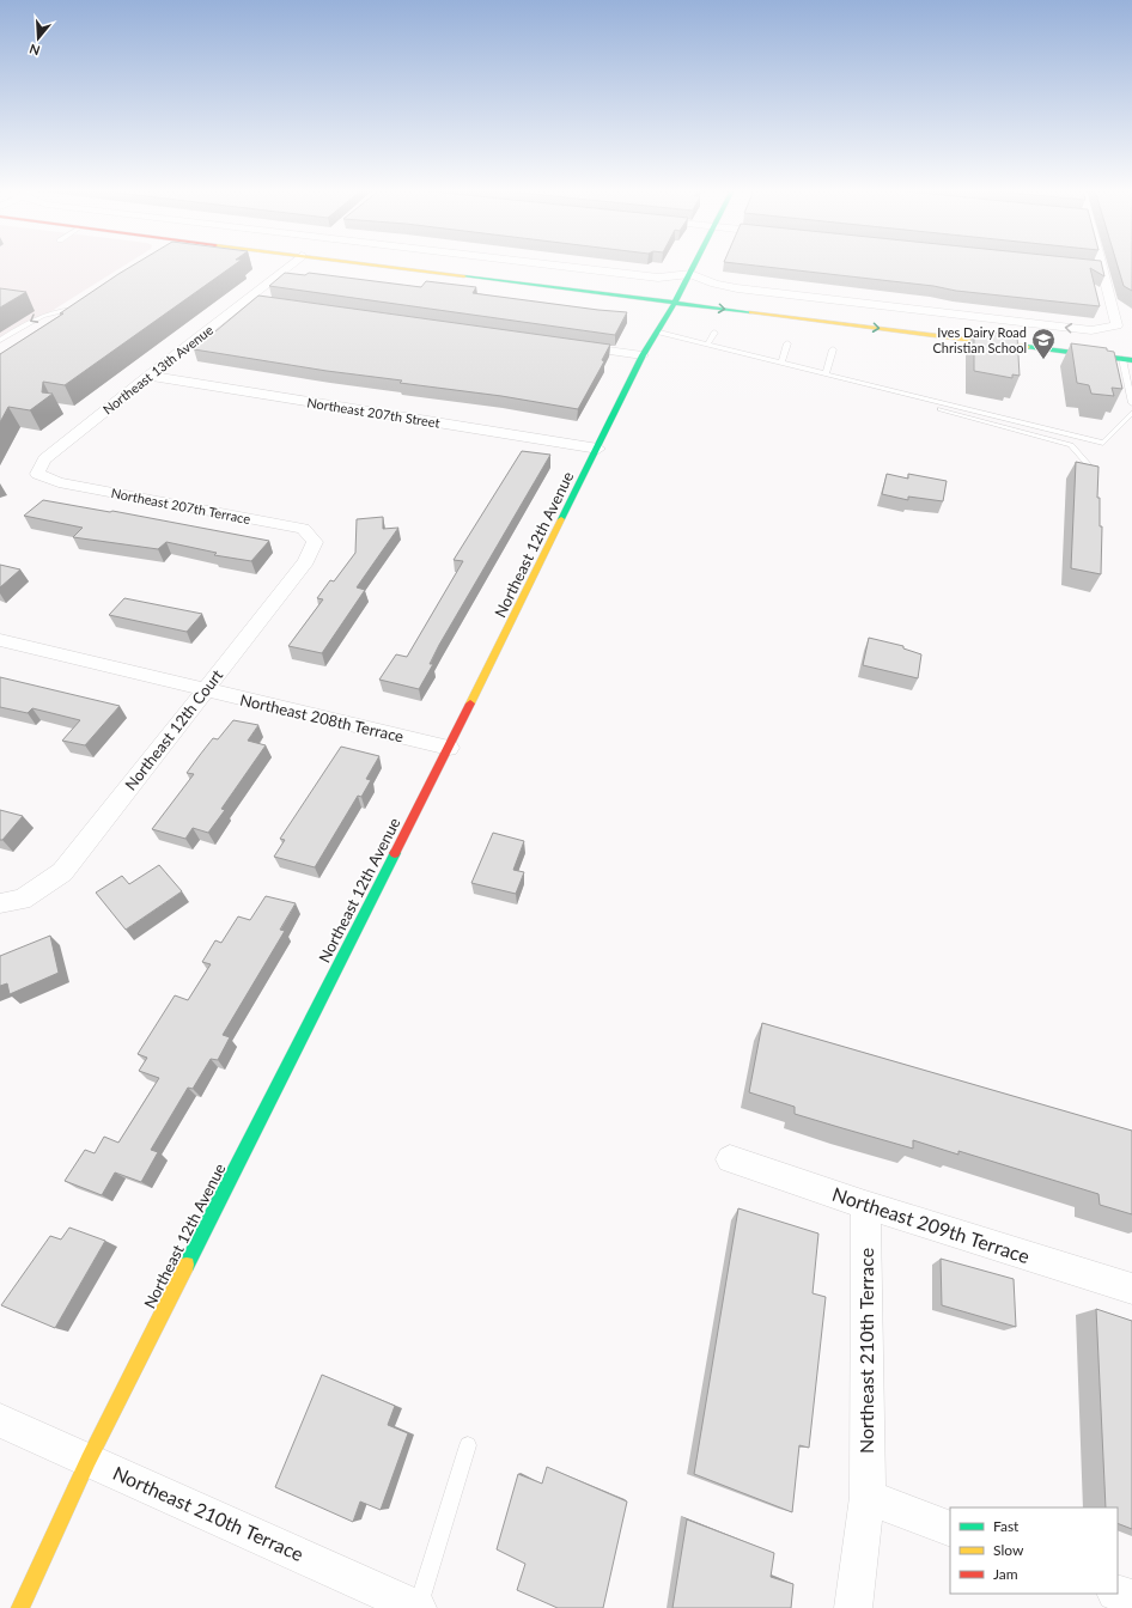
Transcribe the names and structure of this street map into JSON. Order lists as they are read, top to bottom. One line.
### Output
{"streets":{"main road":["Northeast 12th Avenue"],"street":["Northeast 13th Avenue","Northeast 207th Street","Northeast 207th Terrace","Northeast 208th Terrace","Northeast 12th Court","Northeast 209th Terrace","Northeast 210th Terrace"]},"crossings":[["Northeast 13th Avenue","Northeast 207th Street"],["Northeast 13th Avenue","Northeast 207th Terrace"],["Northeast 207th Street","Northeast 12th Avenue"],["Northeast 207th Terrace","Northeast 12th Court"],["Northeast 12th Avenue","Northeast 208th Terrace"],["Northeast 12th Avenue","Northeast 210th Terrace"],["Northeast 208th Terrace","Northeast 12th Court"],["Northeast 209th Terrace","Northeast 210th Terrace"]],"places":{"school or university":["Ives Dairy Road Christian School"]},"legend":["Fast","Slow","Jam"],"north":"bottom"}
